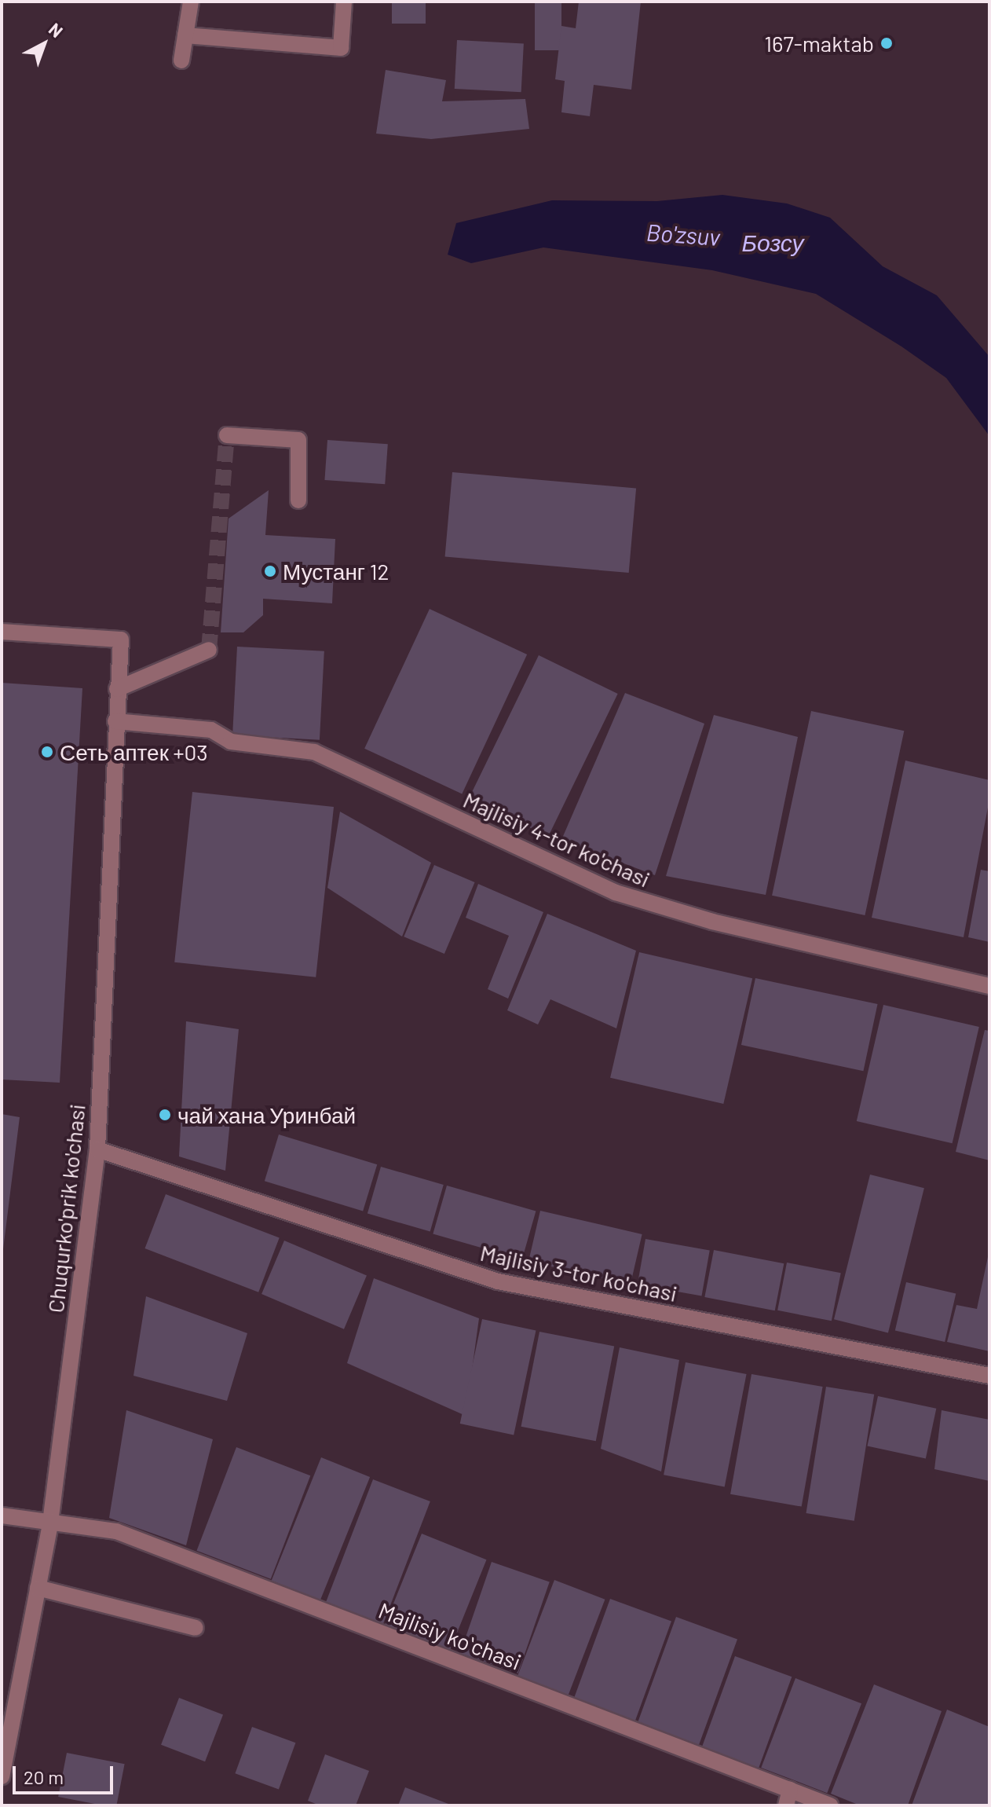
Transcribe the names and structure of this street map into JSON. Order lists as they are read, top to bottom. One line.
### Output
{"streets":{"street":["Majlisiy 4-tor ko'chasi","Chuqurko'prik ko'chasi","Majlisiy 3-tor ko'chasi","Majlisiy koʻchasi"]},"crossings":[["Majlisiy 4-tor ko'chasi","Chuqurko'prik ko'chasi"],["Chuqurko'prik ko'chasi","Majlisiy 3-tor ko'chasi"],["Chuqurko'prik ko'chasi","Majlisiy koʻchasi"]],"water":["Bo'zsuv","Бозсу"],"places":["167-maktab","Мустанг 12","Сеть аптек +03","чай хана Уринбай"],"scale_bar":"20 m","north":"top right"}
